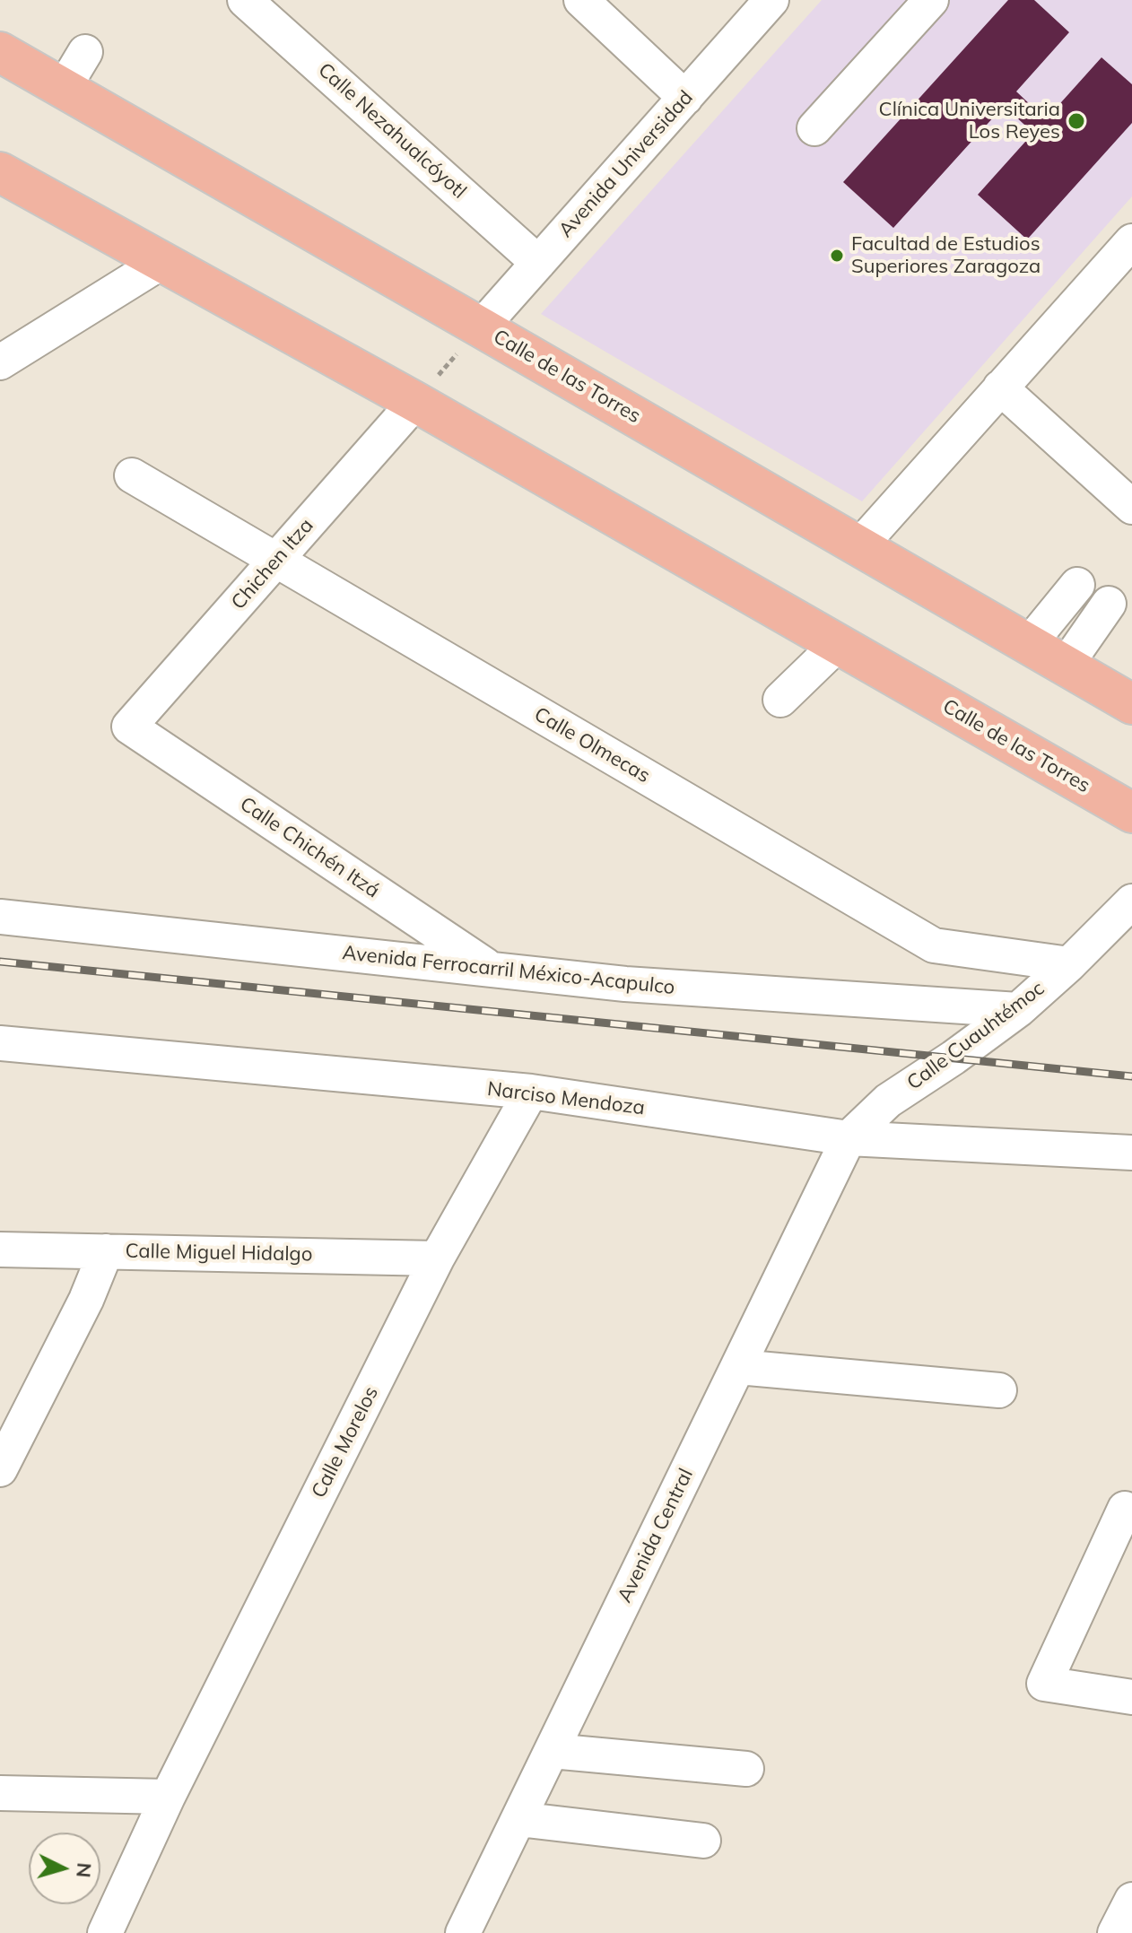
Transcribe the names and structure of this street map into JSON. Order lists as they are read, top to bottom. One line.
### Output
{"streets":{"main road":["Calle de las Torres"],"street":["Calle Nezahualcóyotl","Avenida Universidad","Chichen Itza","Calle Olmecas","Calle Chichén Itzá","Avenida Ferrocarril México-Acapulco","Calle Cuauhtémoc","Narciso Mendoza","Calle Miguel Hidalgo","Calle Morelos","Avenida Central"]},"crossings":[["Calle Nezahualcóyotl","Avenida Universidad"],["Avenida Universidad","Calle de las Torres"],["Calle de las Torres","Chichen Itza"],["Chichen Itza","Calle Olmecas"],["Chichen Itza","Calle Chichén Itzá"],["Calle Olmecas","Calle Cuauhtémoc"],["Calle Chichén Itzá","Avenida Ferrocarril México-Acapulco"],["Avenida Ferrocarril México-Acapulco","Calle Cuauhtémoc"],["Calle Cuauhtémoc","Narciso Mendoza"],["Calle Cuauhtémoc","Avenida Central"],["Narciso Mendoza","Calle Morelos"],["Narciso Mendoza","Avenida Central"],["Calle Miguel Hidalgo","Calle Morelos"]],"places":["Clínica Universitaria Los Reyes","Facultad de Estudios Superiores Zaragoza"],"north":"right"}
